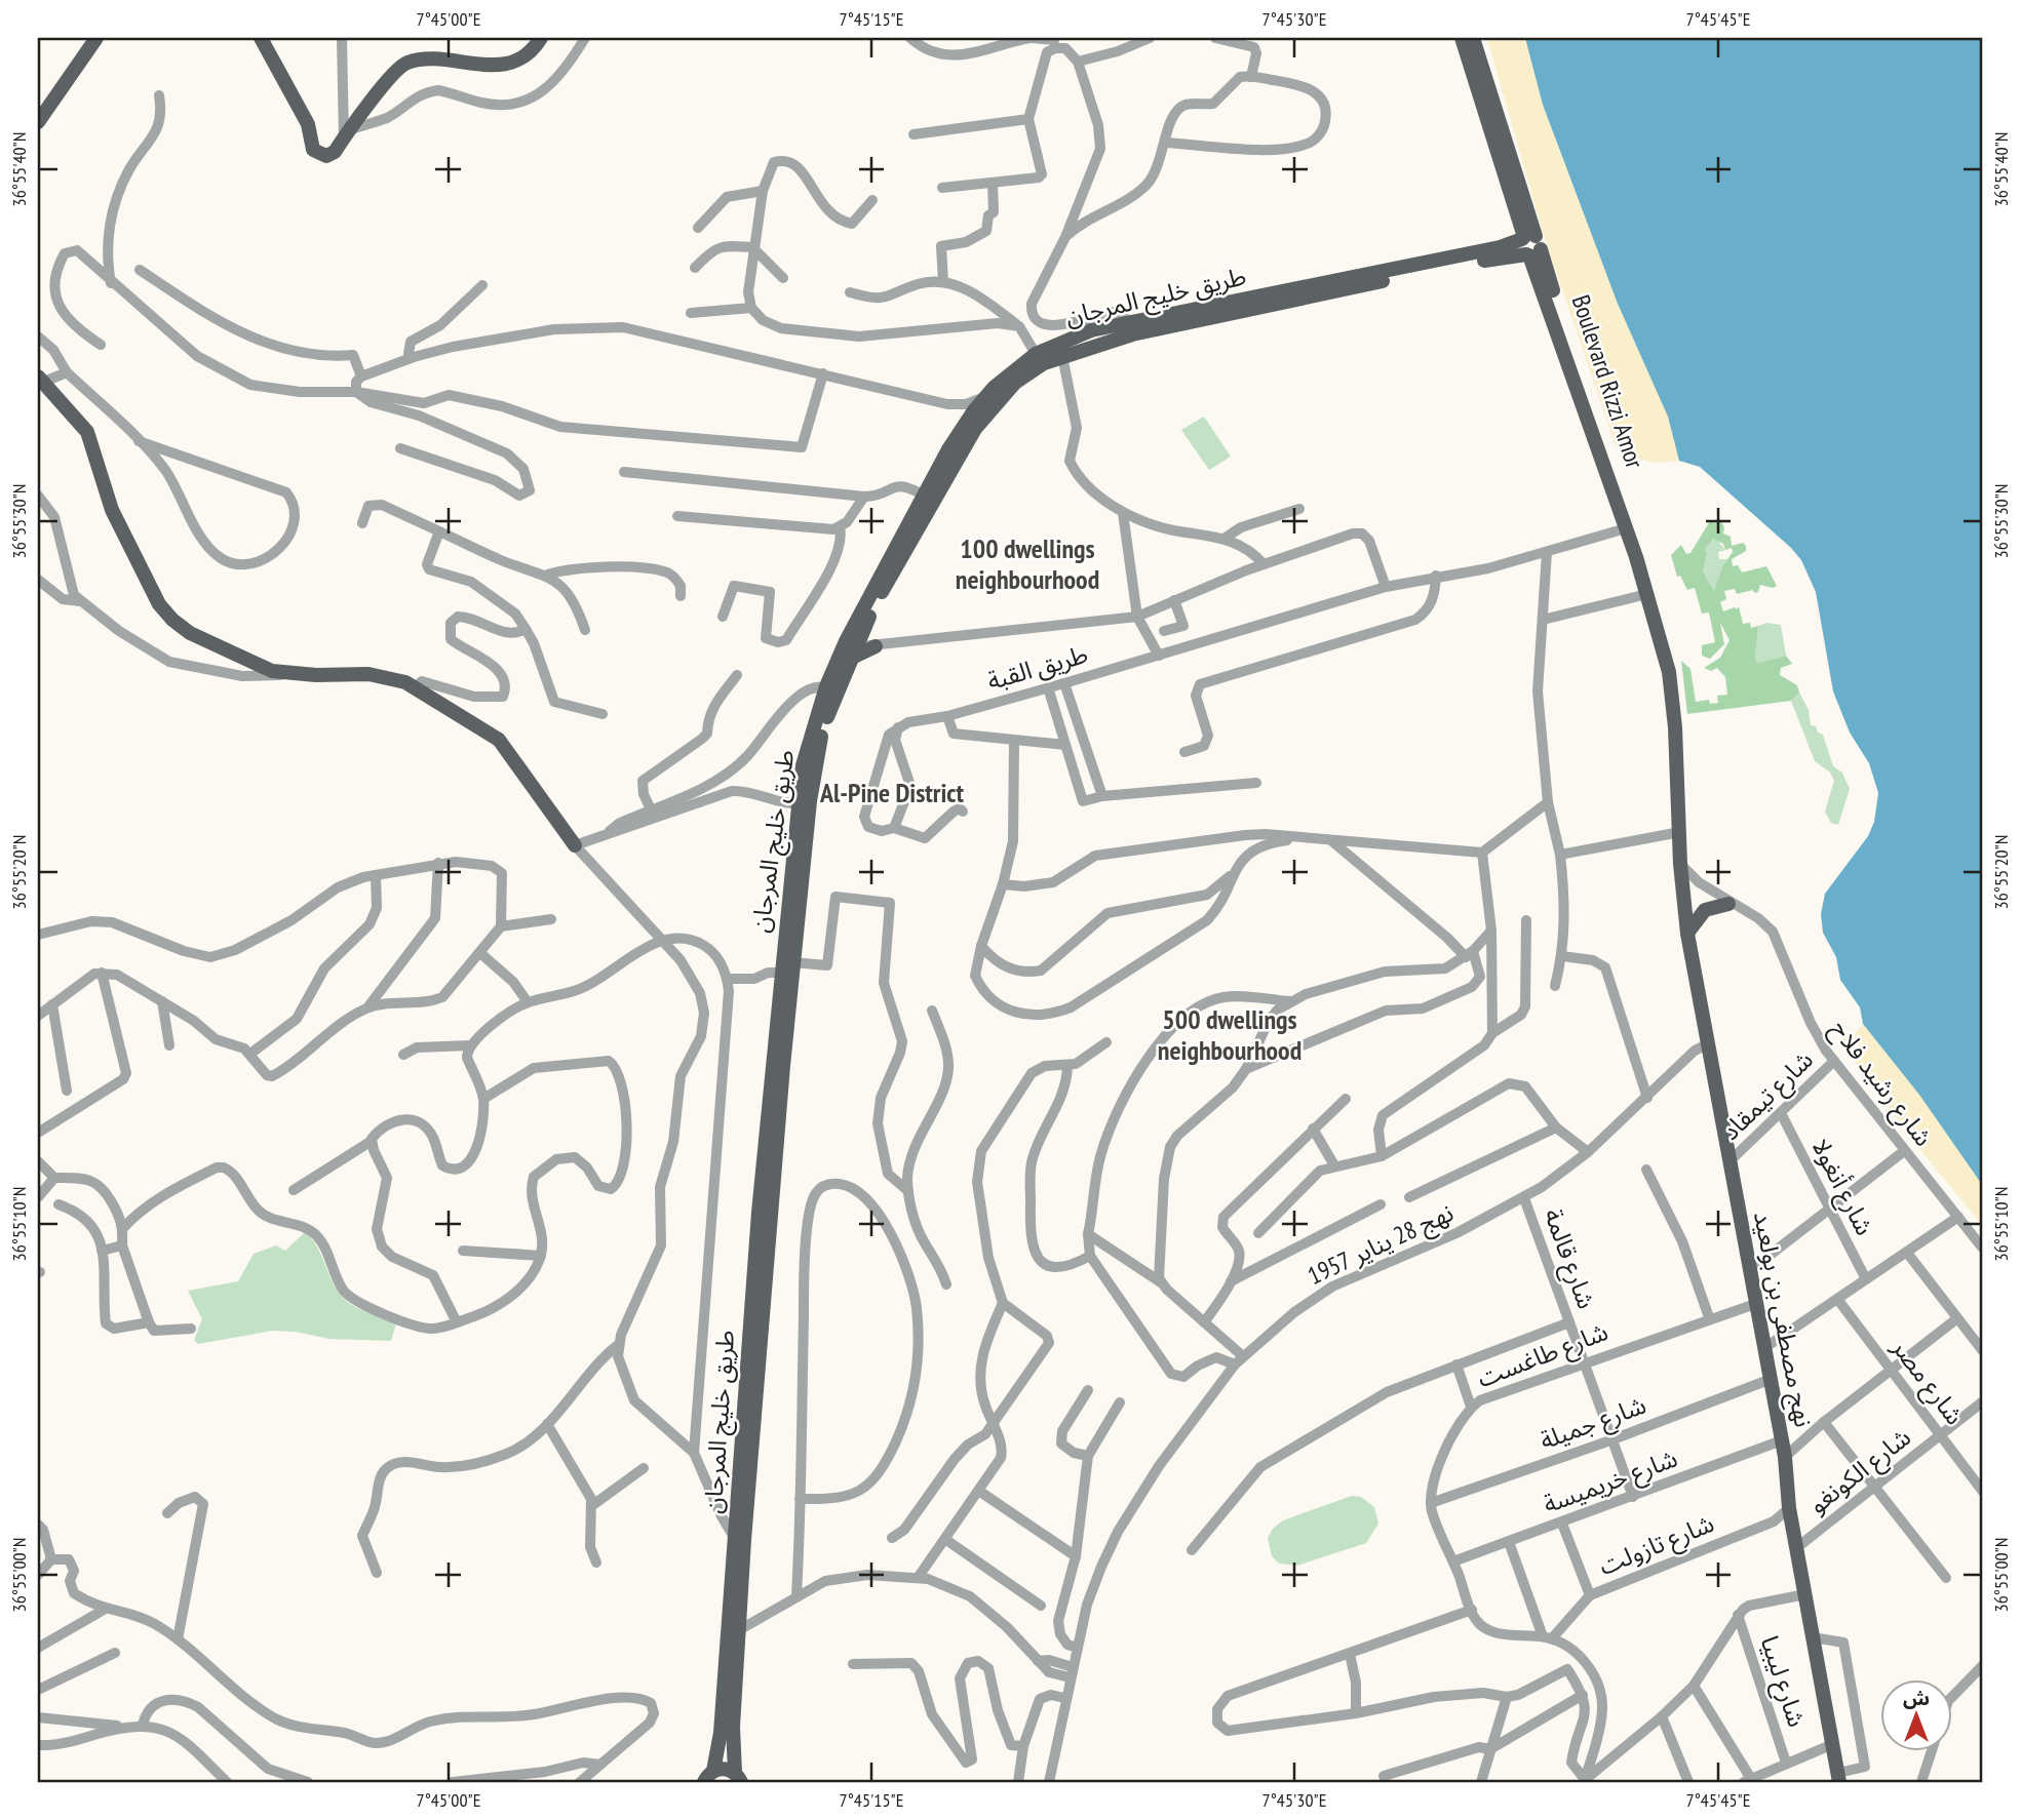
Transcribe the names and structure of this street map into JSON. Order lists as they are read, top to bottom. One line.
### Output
{"streets":{"main road":["طريق خليج المرجان","Boulevard Rizzi Amor","نهج مصطفى بن بولعيد"],"street":["طريق القبة","شارع رشيد فلاح","شارع تيمقاد","شارع أنغولا","نهج 28 يناير 1957","شارع قالمة","شارع طاغست","شارع مصر","شارع جميلة","شارع الكونغو","شارع خريميسة","شارع تازولت","شارع ليبيا"]},"crossings":[["طريق خليج المرجان","Boulevard Rizzi Amor"],["Boulevard Rizzi Amor","طريق القبة"],["Boulevard Rizzi Amor","شارع رشيد فلاح"],["Boulevard Rizzi Amor","نهج مصطفى بن بولعيد"],["شارع رشيد فلاح","شارع تيمقاد"],["شارع رشيد فلاح","نهج مصطفى بن بولعيد"],["شارع تيمقاد","شارع أنغولا"],["شارع تيمقاد","نهج مصطفى بن بولعيد"],["نهج 28 يناير 1957","شارع قالمة"],["نهج 28 يناير 1957","نهج مصطفى بن بولعيد"],["شارع قالمة","شارع طاغست"],["شارع قالمة","شارع جميلة"],["شارع قالمة","شارع خريميسة"],["نهج مصطفى بن بولعيد","شارع طاغست"],["نهج مصطفى بن بولعيد","شارع جميلة"],["نهج مصطفى بن بولعيد","شارع الكونغو"],["نهج مصطفى بن بولعيد","شارع خريميسة"],["نهج مصطفى بن بولعيد","شارع تازولت"],["شارع طاغست","شارع جميلة"],["شارع مصر","شارع الكونغو"]],"districts":["100 dwellings neighbourhood","Al-Pine District","500 dwellings neighbourhood"],"north":"top","coordinates":["7°45'00\"E","7°45'15\"E","7°45'30\"E","7°45'45\"E","36°55'40\"N","36°55'30\"N","36°55'20\"N","36°55'10\"N","36°55'00\"N"]}
